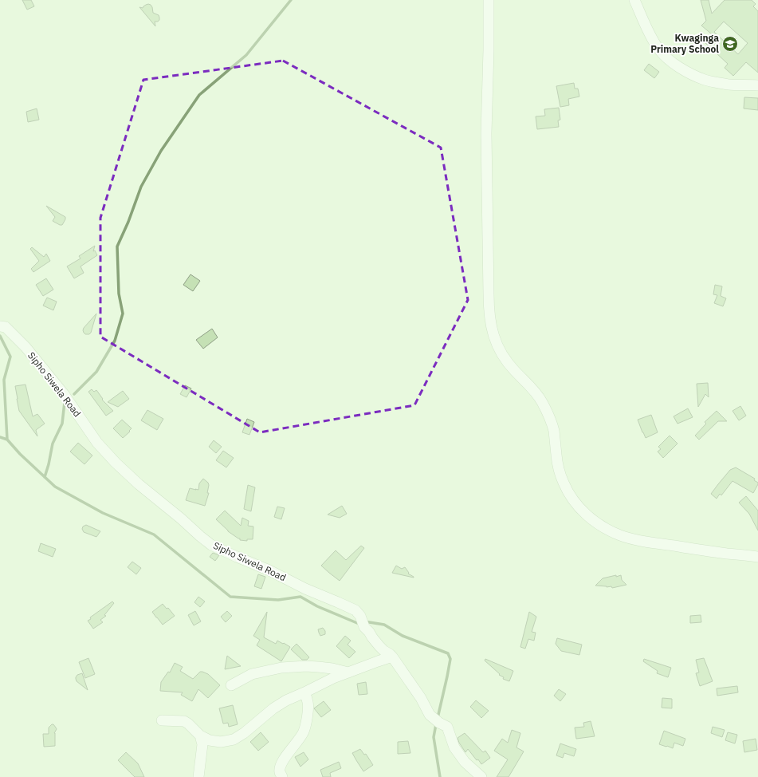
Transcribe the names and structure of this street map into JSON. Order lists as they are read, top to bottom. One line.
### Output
{"streets":{"street":["Sipho Siwela Road"]},"places":{"school or university":["Kwaginga Primary School"]}}
